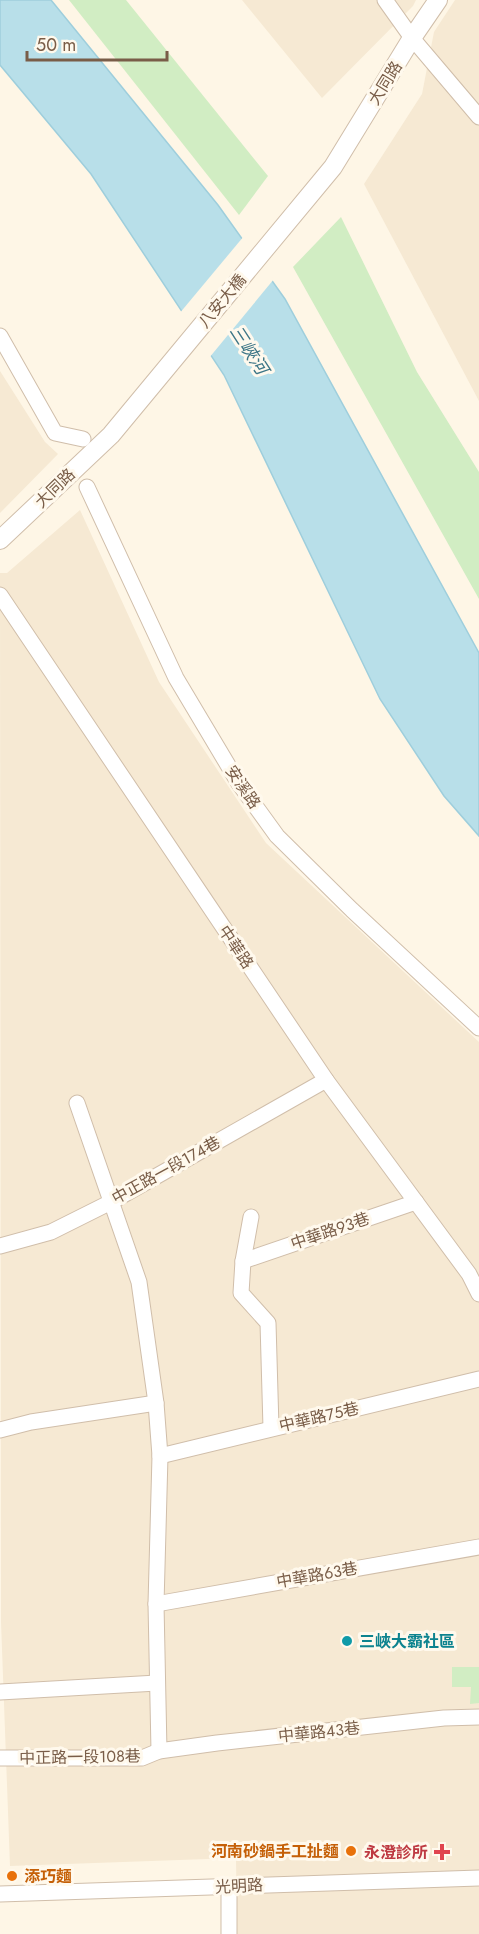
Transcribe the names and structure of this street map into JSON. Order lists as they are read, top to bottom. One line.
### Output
{"streets":{"street":["大同路","八安大橋","安溪路","中華路","中正路一段174巷","中華路93巷","中華路75巷","中華路63巷","中華路43巷","中正路一段108巷","光明路"]},"crossings":[["大同路","八安大橋"],["中華路","中正路一段174巷"],["中華路","中華路93巷"],["中華路43巷","中正路一段108巷"]],"water":["三峽河"],"places":{"other":["三峽大霸社區","河南砂鍋手工扯麵","添巧麵"],"health":["永澄診所"]},"scale_bar":"50 m"}
